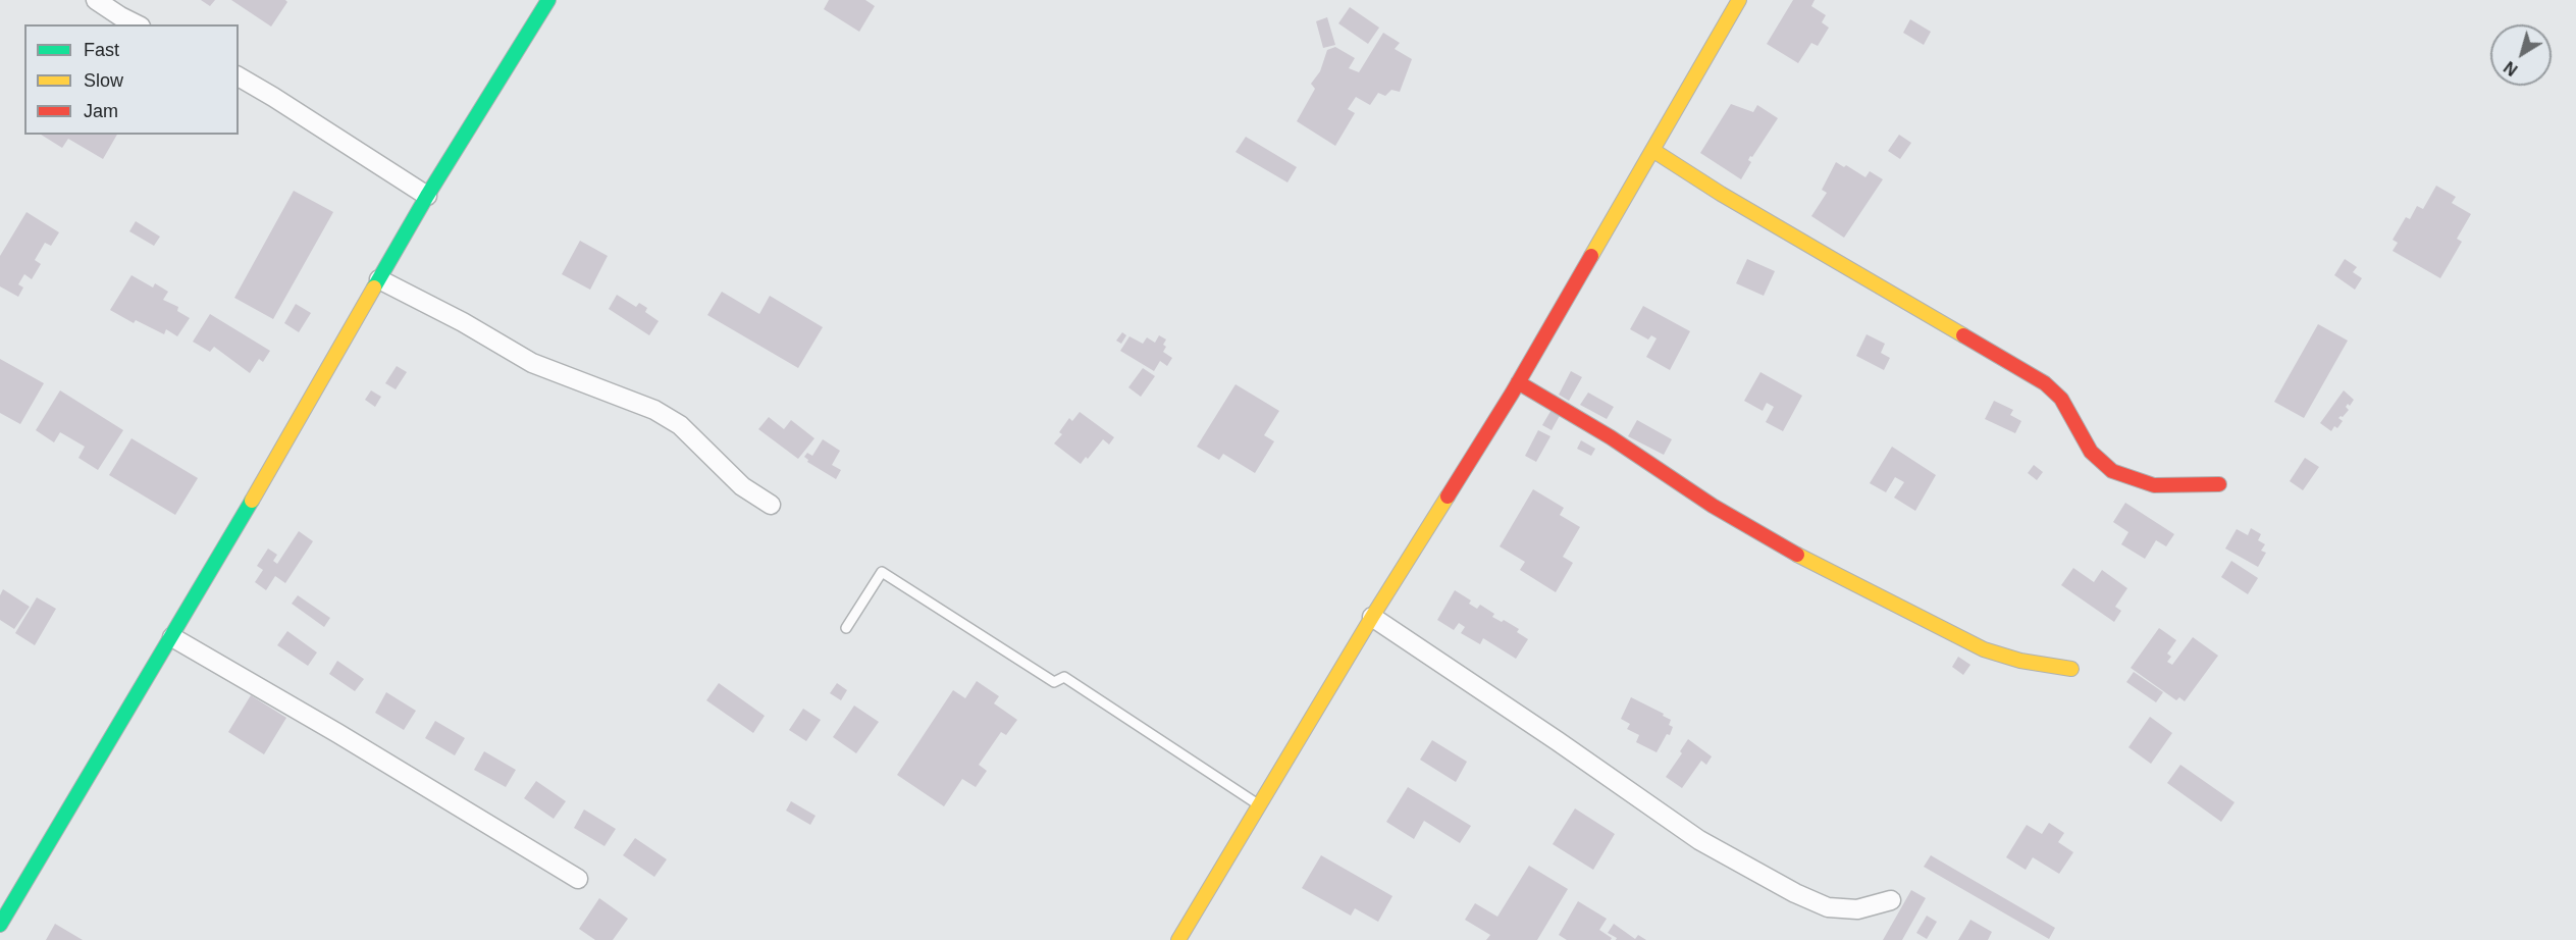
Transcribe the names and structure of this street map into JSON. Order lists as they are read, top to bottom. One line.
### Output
{"legend":["Fast","Slow","Jam"],"north":"bottom left"}
